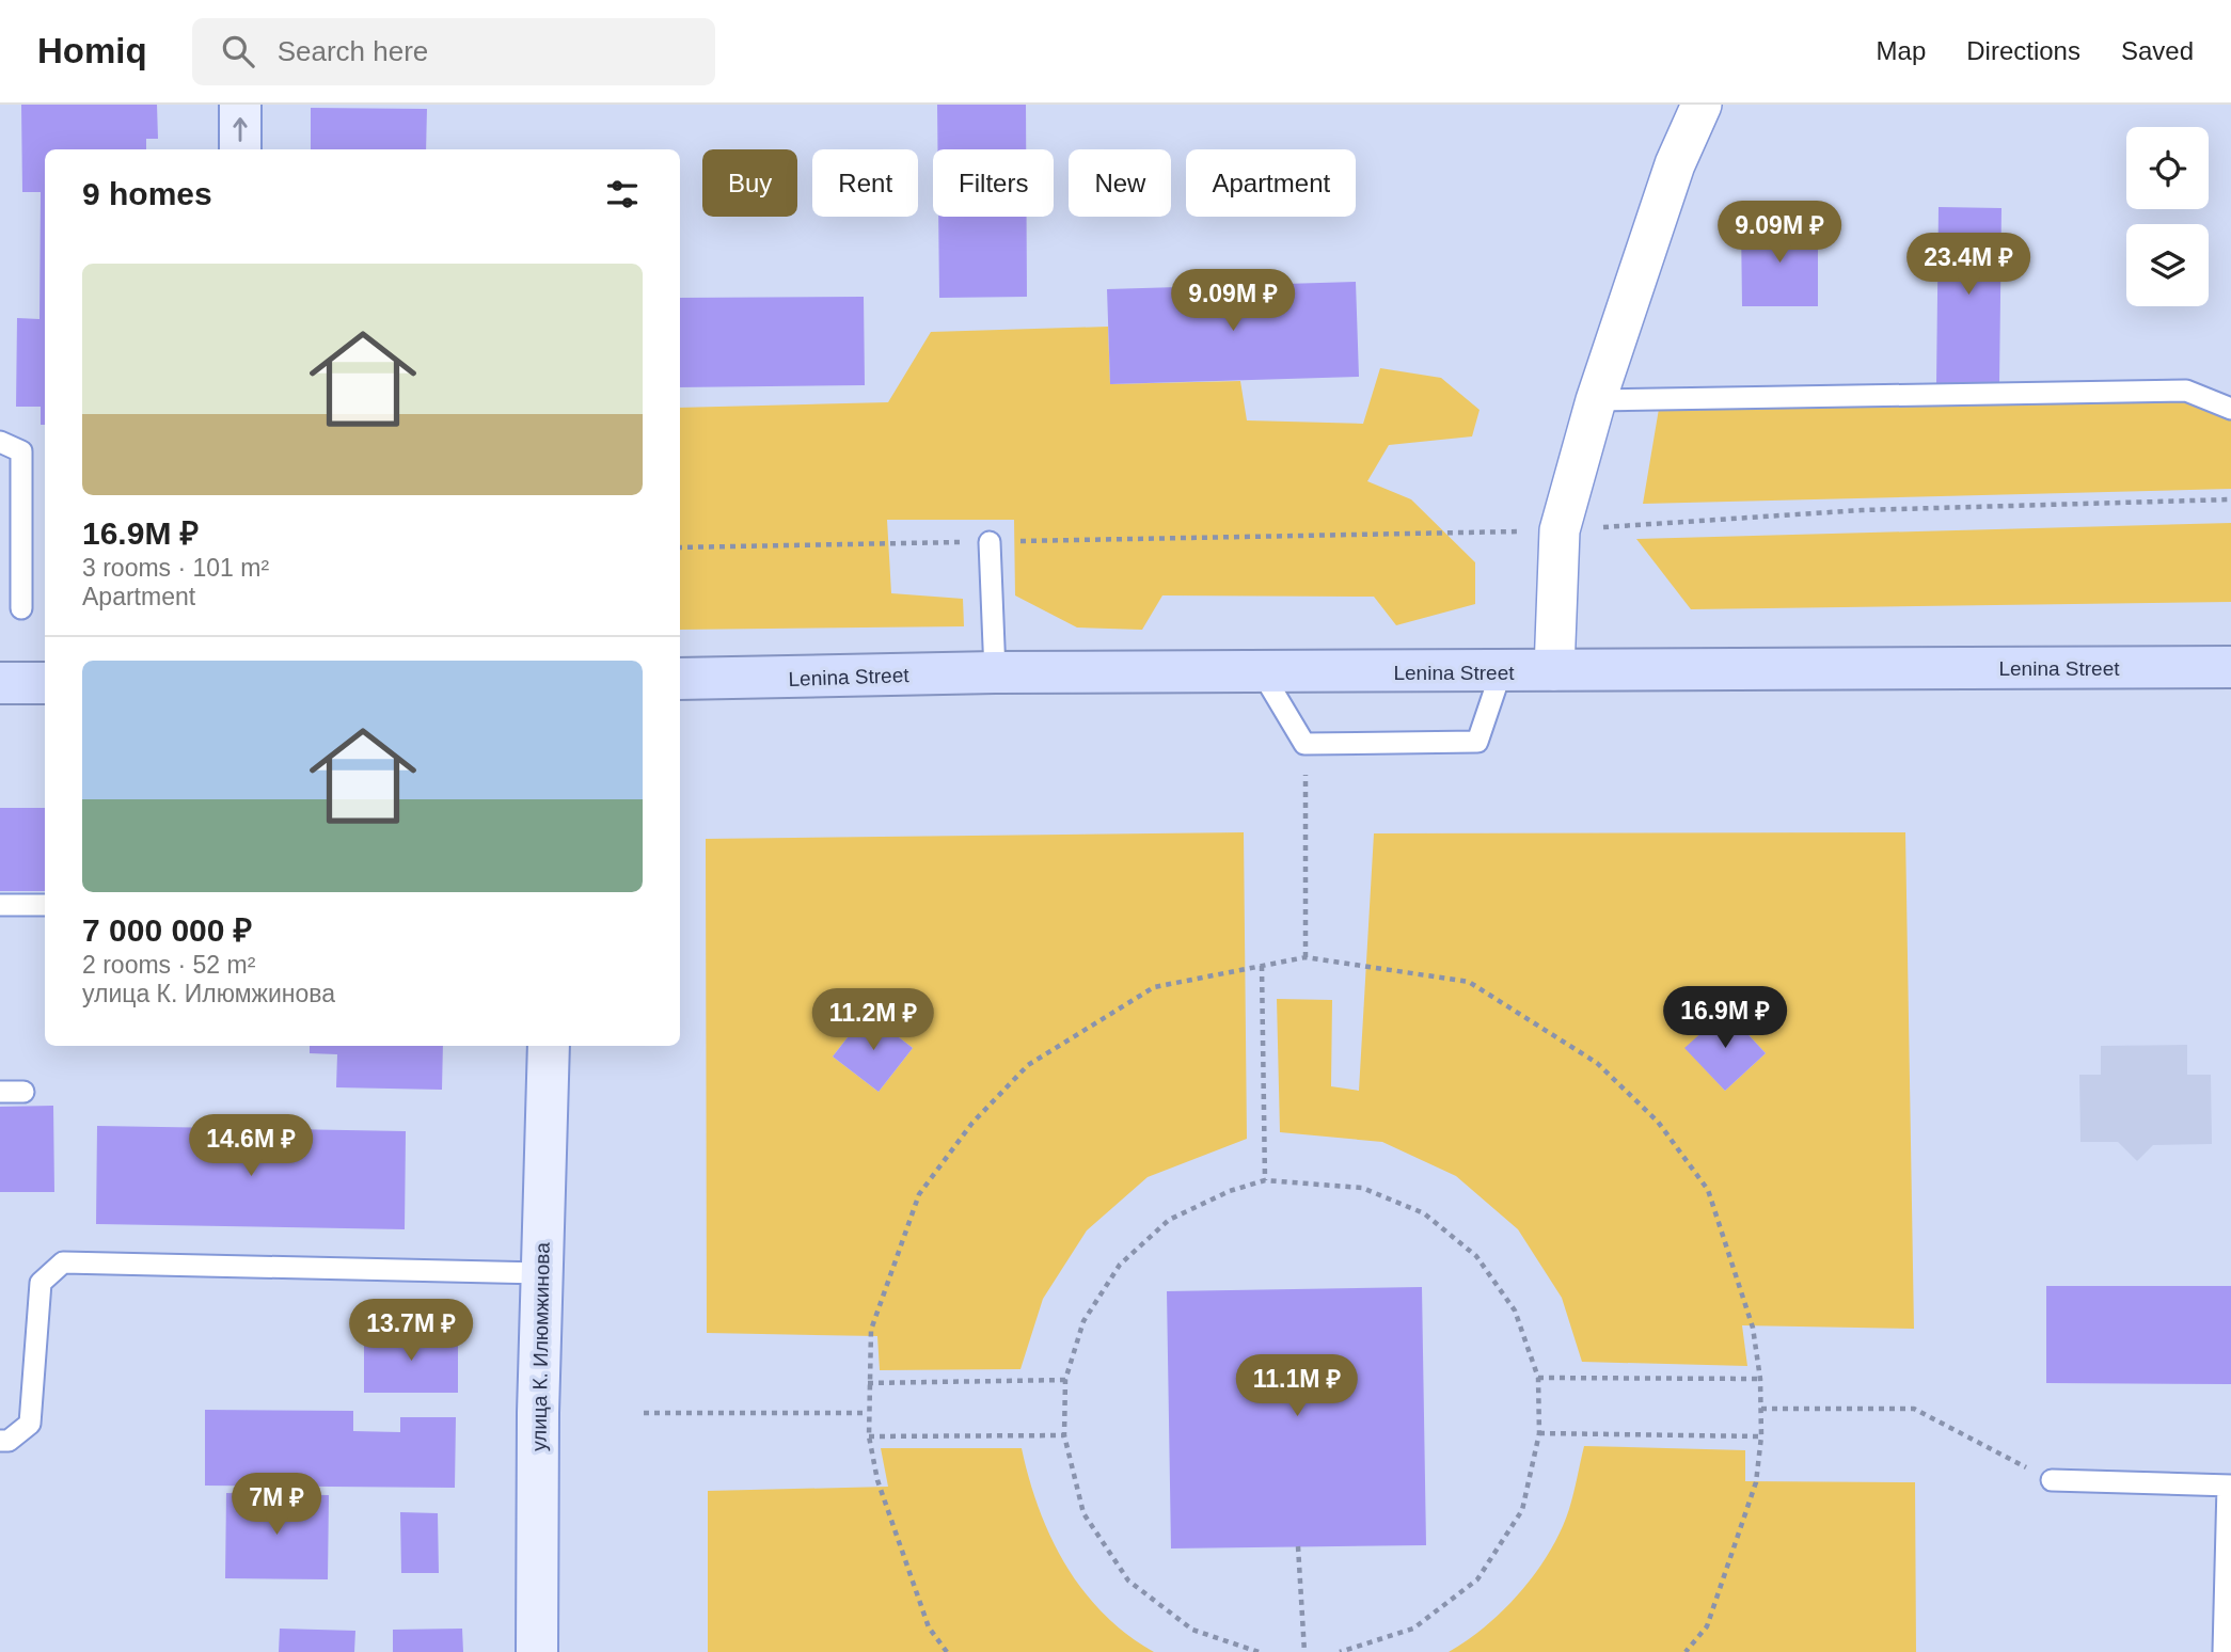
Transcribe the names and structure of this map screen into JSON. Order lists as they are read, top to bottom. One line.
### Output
{"streets":{"main road":["Lenina Street","улица К. Илюмжинова"]},"page":{"header":"Homiq","search":"Search here","nav":["Map","Directions","Saved"],"chip":["Buy","Rent","Filters","New","Apartment"],"heading":"9 homes","price":["9.09M ₽","23.4M ₽","9.09M ₽","16.9M ₽","11.2M ₽","14.6M ₽","13.7M ₽","11.1M ₽","7M ₽"],"list":[{"name":"16.9M ₽","note":"3 rooms · 101 m² · Apartment"},{"name":"7 000 000 ₽","note":"2 rooms · 52 m² · улица К. Илюмжинова"}]}}
